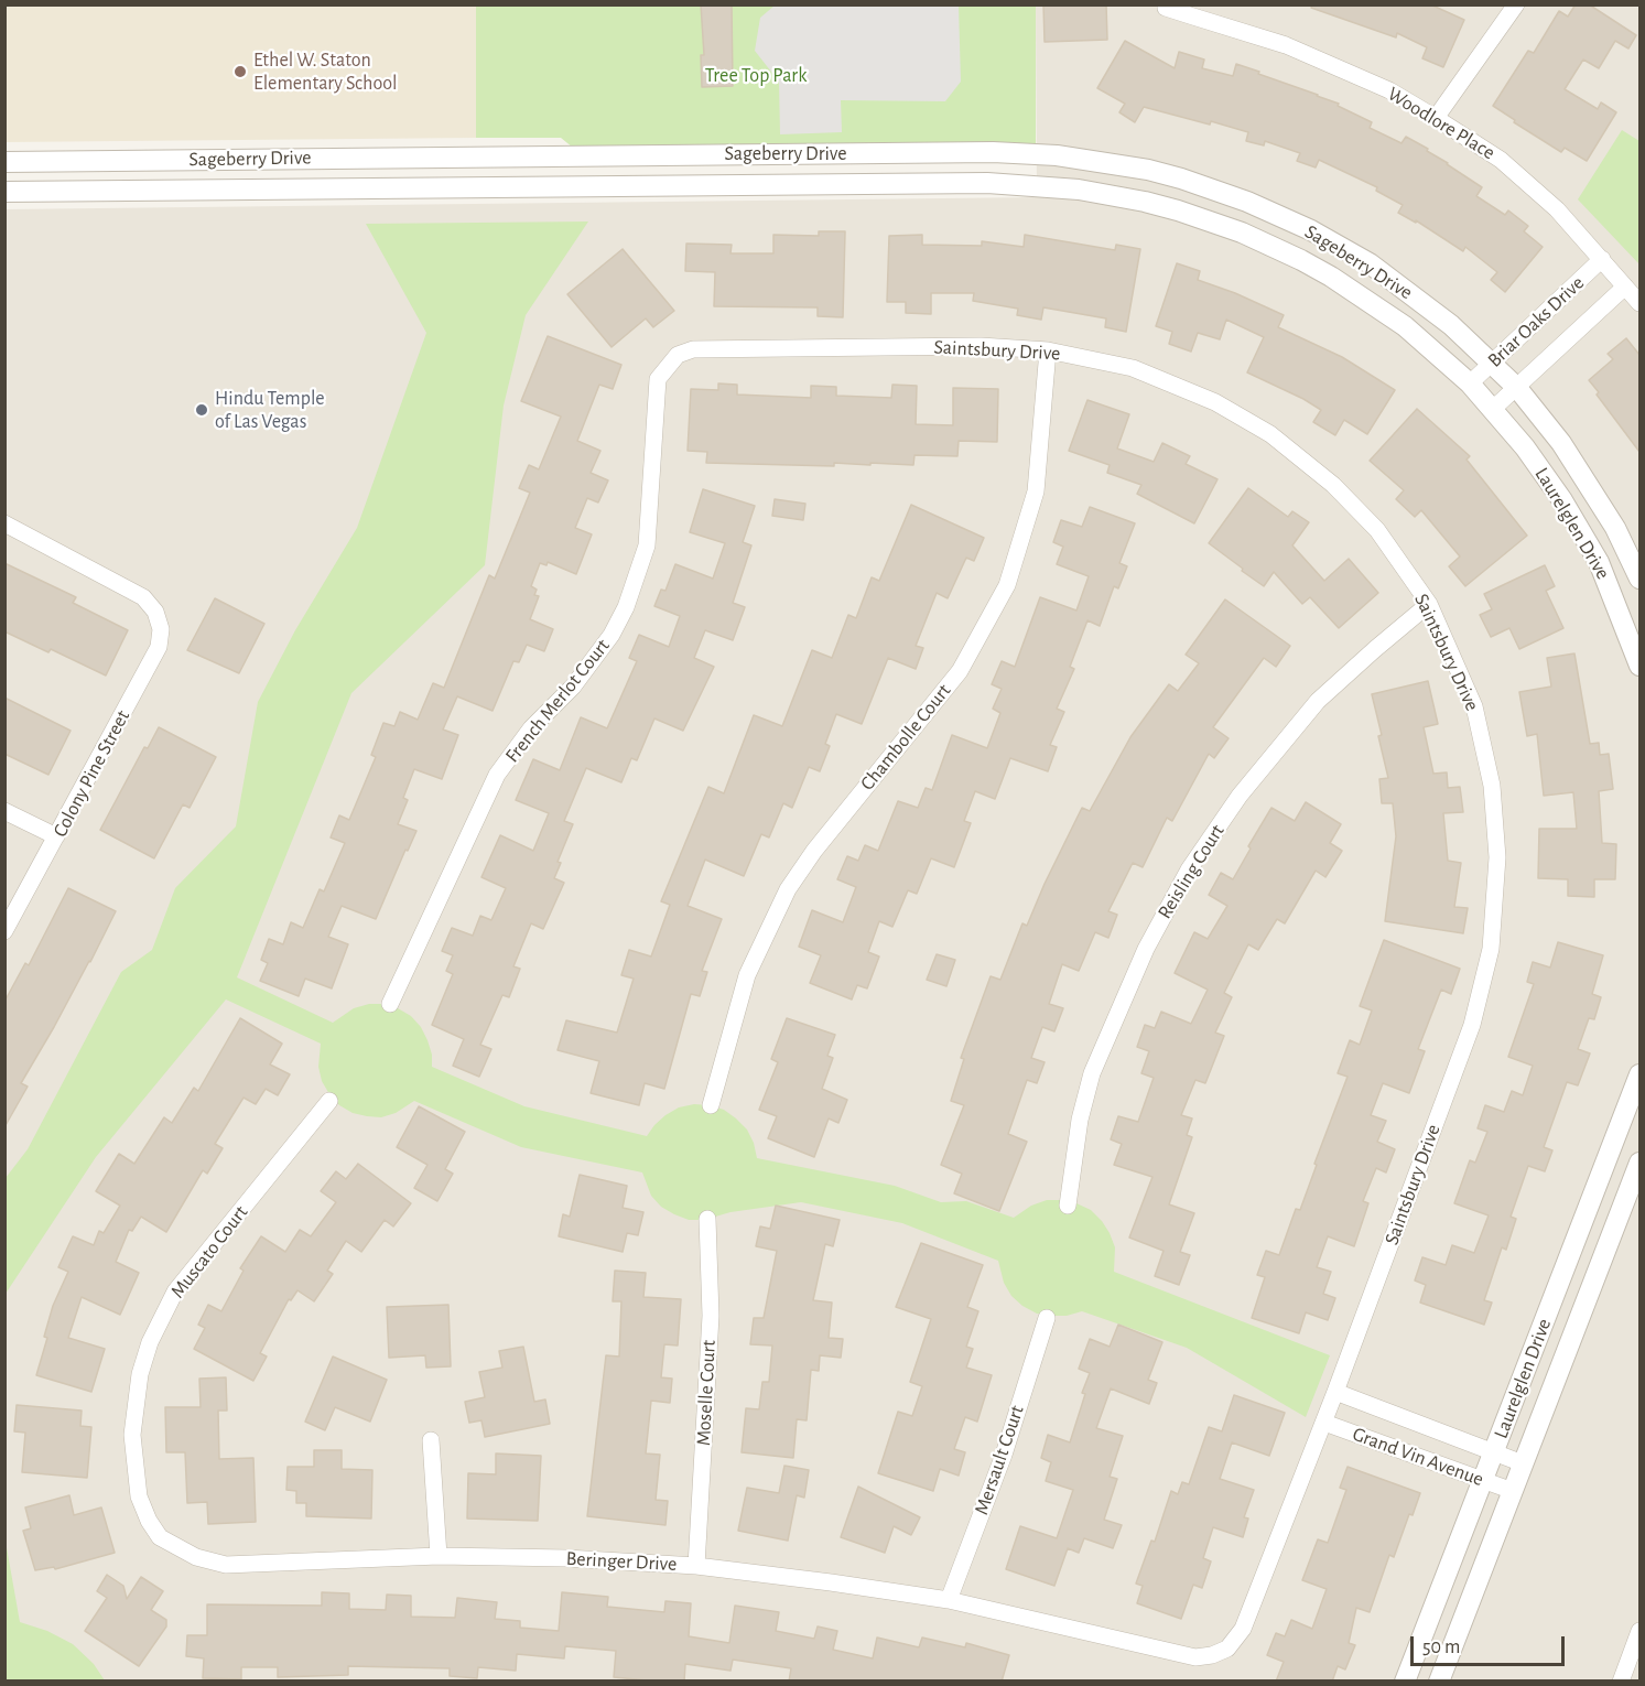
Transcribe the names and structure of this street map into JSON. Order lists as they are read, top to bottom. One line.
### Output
{"streets":{"street":["Woodlore Place","Sageberry Drive","Briar Oaks Drive","Saintsbury Drive","Laurelglen Drive","French Merlot Court","Chambolle Court","Colony Pine Street","Reisling Court","Muscato Court","Moselle Court","Grand Vin Avenue","Mersault Court","Beringer Drive"]},"crossings":[["Woodlore Place","Briar Oaks Drive"],["Sageberry Drive","Briar Oaks Drive"],["Sageberry Drive","Laurelglen Drive"],["Briar Oaks Drive","Laurelglen Drive"],["Saintsbury Drive","French Merlot Court"],["Saintsbury Drive","Chambolle Court"],["Saintsbury Drive","Reisling Court"],["Saintsbury Drive","Grand Vin Avenue"],["Saintsbury Drive","Beringer Drive"],["Laurelglen Drive","Grand Vin Avenue"],["Muscato Court","Beringer Drive"],["Moselle Court","Beringer Drive"],["Mersault Court","Beringer Drive"]],"parks":["Tree Top Park"],"places":["Ethel W. Staton Elementary School","Hindu Temple of Las Vegas"],"scale_bar":"50 m"}
